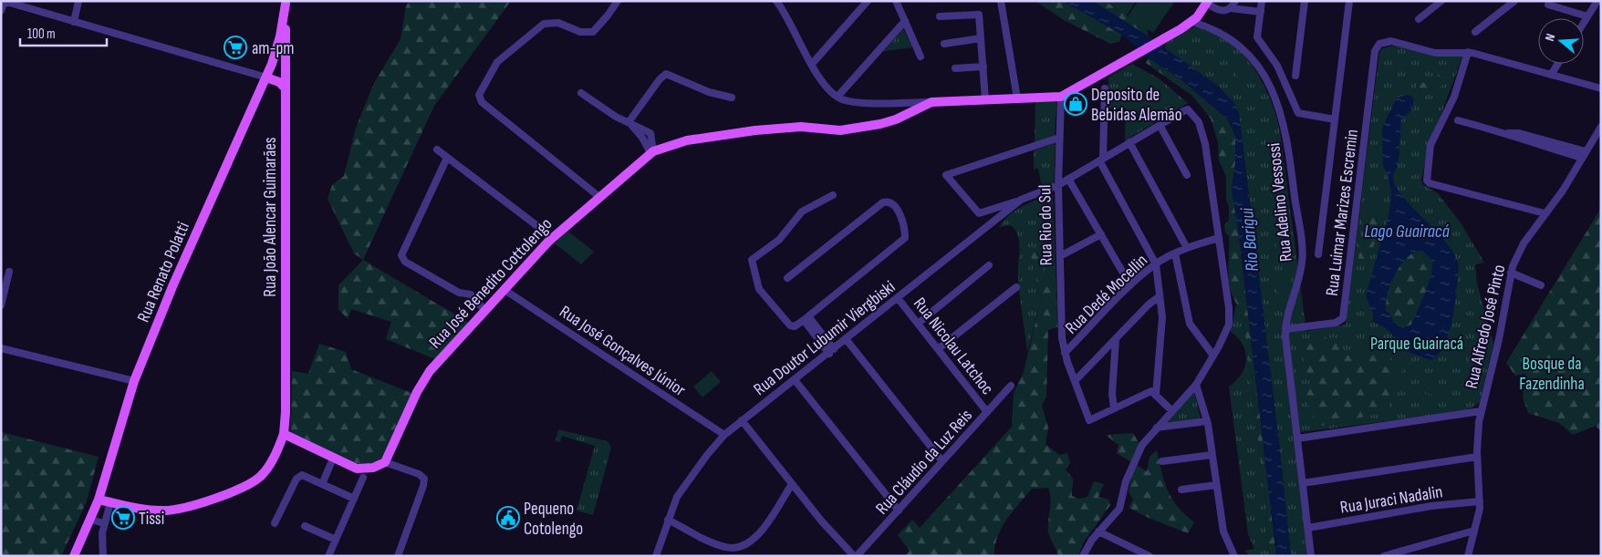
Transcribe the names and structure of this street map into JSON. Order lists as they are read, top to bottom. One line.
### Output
{"streets":{"main road":["Rua João Alencar Guimarães","Rua Renato Polatti","Rua José Benedito Cottolengo"],"street":["Rua Adelino Vessossi","Rua Luimar Marizes Escremin","Rua Rio do Sul","Rua Dedé Mocellin","Rua Alfredo José Pinto","Rua Doutor Lubumir Viergbiski","Rua Nicolau Latchoc","Rua José Gonçalves Júnior","Rua Cláudio da Luz Reis","Rua Juraci Nadalin"]},"crossings":[["Rua Adelino Vessossi","Rua Luimar Marizes Escremin"],["Rua Adelino Vessossi","Rua José Benedito Cottolengo"],["Rua Adelino Vessossi","Rua Juraci Nadalin"],["Rua João Alencar Guimarães","Rua Renato Polatti"],["Rua Rio do Sul","Rua José Benedito Cottolengo"],["Rua Rio do Sul","Rua Dedé Mocellin"],["Rua Rio do Sul","Rua Doutor Lubumir Viergbiski"],["Rua José Benedito Cottolengo","Rua José Gonçalves Júnior"],["Rua Dedé Mocellin","Rua Doutor Lubumir Viergbiski"],["Rua Alfredo José Pinto","Rua Juraci Nadalin"],["Rua Doutor Lubumir Viergbiski","Rua Nicolau Latchoc"],["Rua Doutor Lubumir Viergbiski","Rua José Gonçalves Júnior"],["Rua Nicolau Latchoc","Rua Cláudio da Luz Reis"]],"water":["Lago Guairacá","Rio Barigui"],"parks":["Parque Guairacá","Bosque da Fazendinha"],"places":{"supermarket":["am-pm","Tissi"],"shop":["Deposito de Bebidas Alemão"],"public building":["Pequeno Cotolengo"]},"scale_bar":"100 m","north":"left"}
